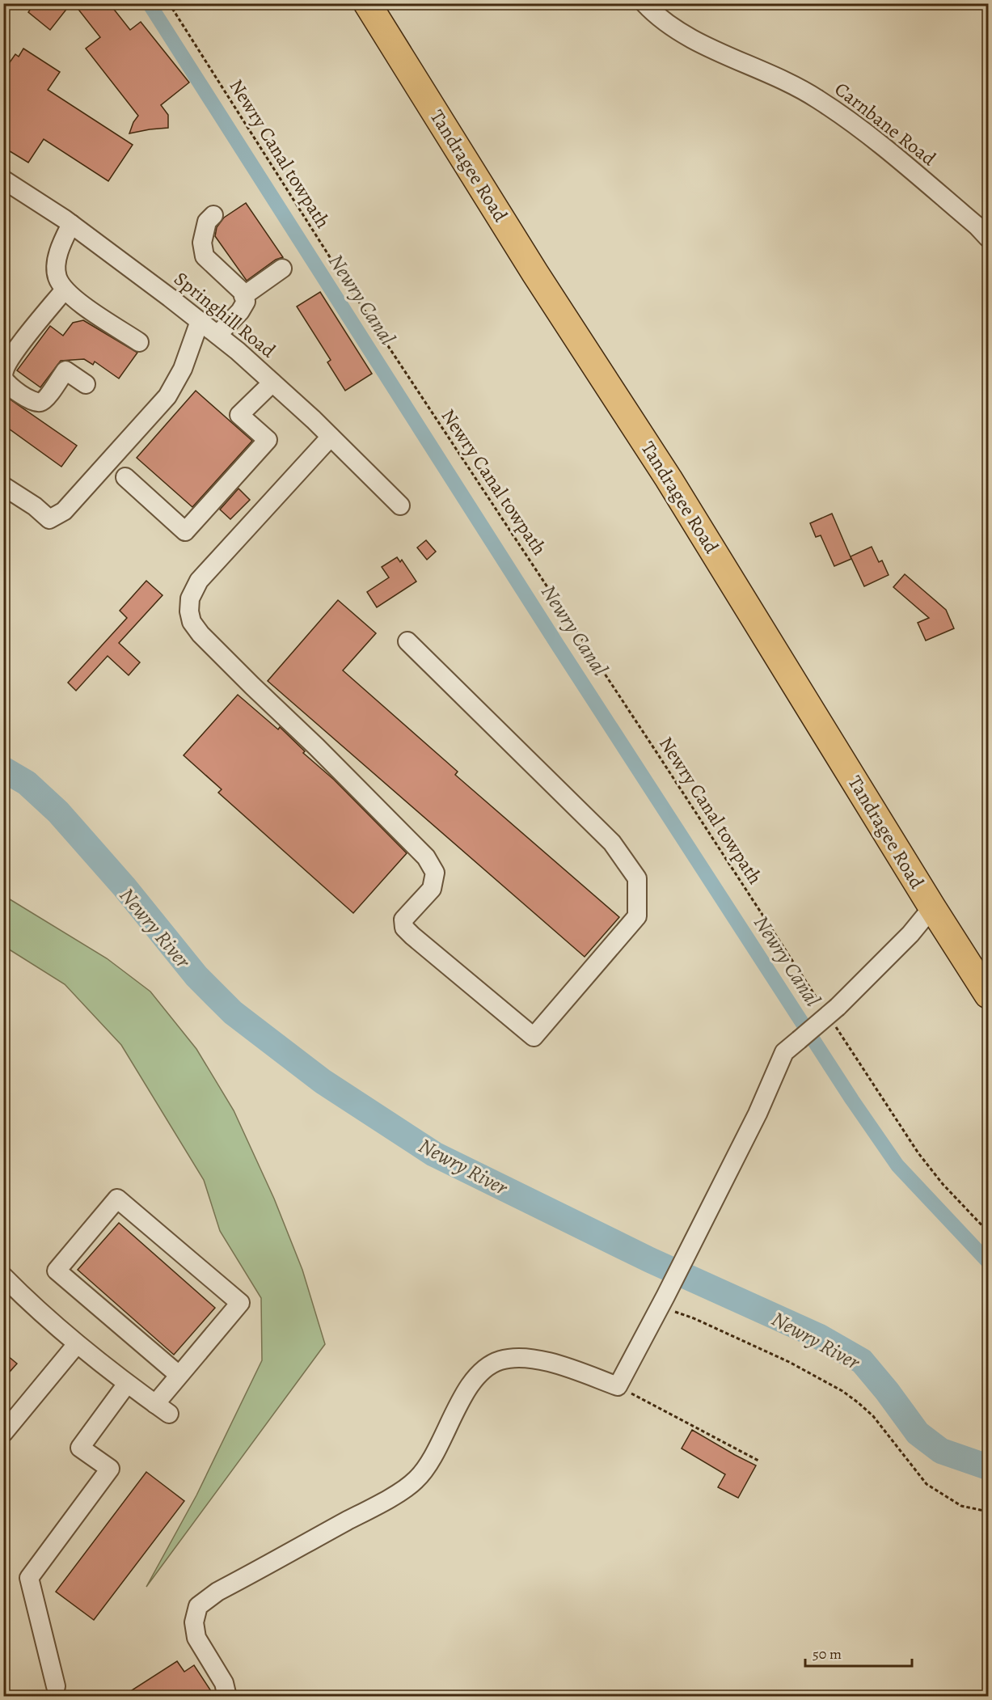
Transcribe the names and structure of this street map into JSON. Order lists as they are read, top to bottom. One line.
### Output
{"streets":{"highway":["Tandragee Road"],"street":["Carnbane Road","Springhill Road"],"path":["Newry Canal towpath"]},"water":["Newry Canal","Newry River"],"scale_bar":"50 m"}
